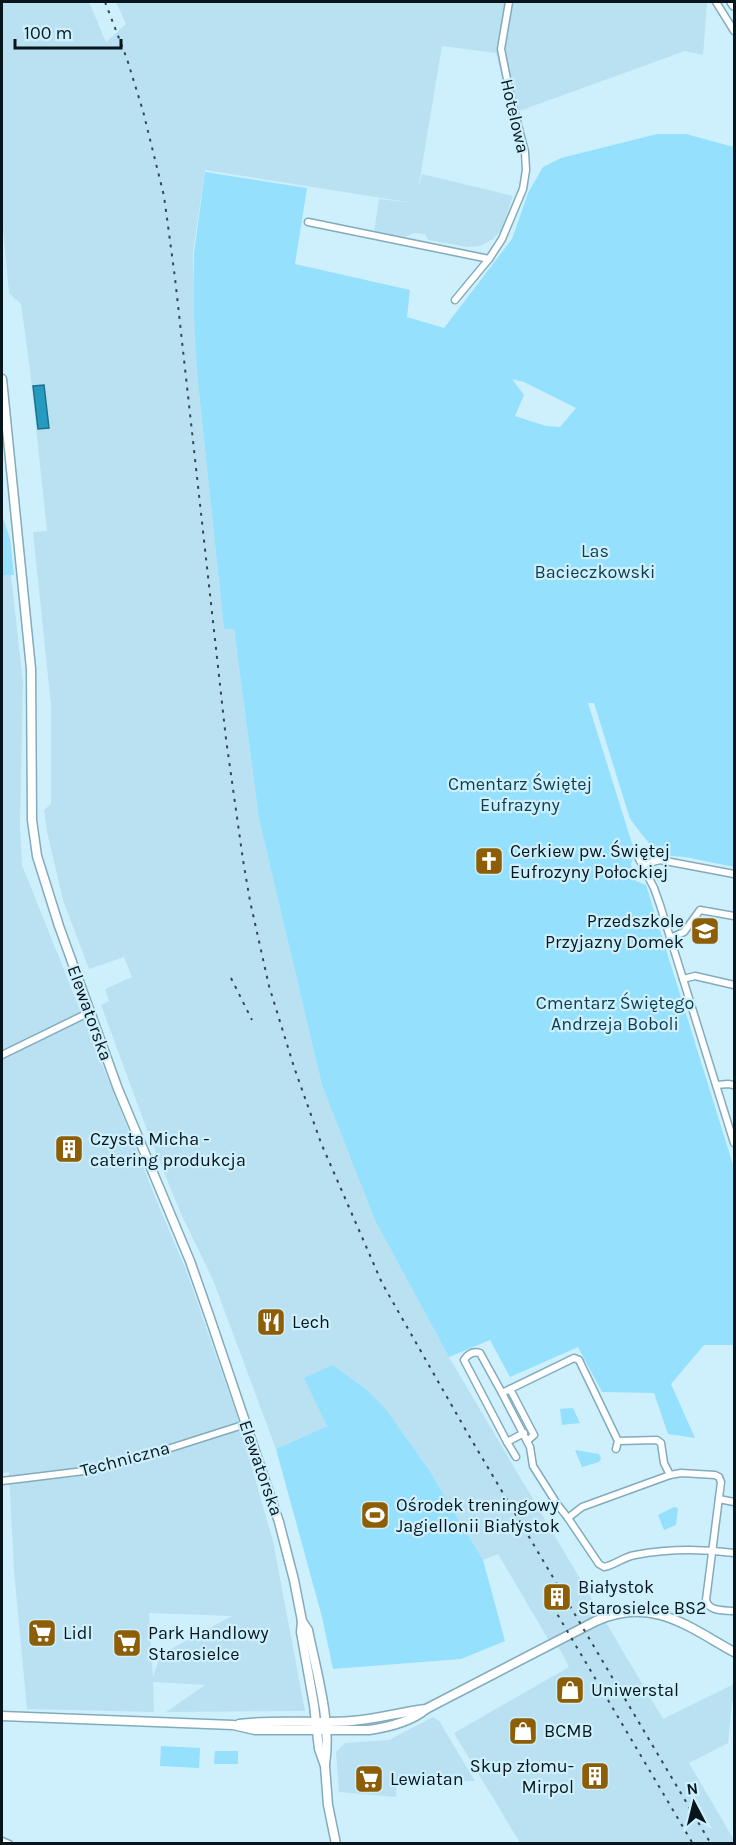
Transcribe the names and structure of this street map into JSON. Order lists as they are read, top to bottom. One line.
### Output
{"streets":{"street":["Hotelowa","Elewatorska","Techniczna"]},"crossings":[["Elewatorska","Techniczna"]],"parks":["Las Bacieczkowski","Cmentarz Świętej Eufrazyny","Cmentarz Świętego Andrzeja Boboli"],"places":{"church":["Cerkiew pw. Świętej Eufrozyny Połockiej"],"school or university":["Przedszkole Przyjazny Domek"],"building":["Czysta Micha - catering produkcja","Białystok Starosielce BS2","Skup złomu- Mirpol"],"restaurant":["Lech"],"sports":["Ośrodek treningowy Jagiellonii Białystok"],"supermarket":["Lidl","Park Handlowy Starosielce","Lewiatan"],"shop":["Uniwerstal","BCMB"]},"scale_bar":"100 m","north":"top"}
